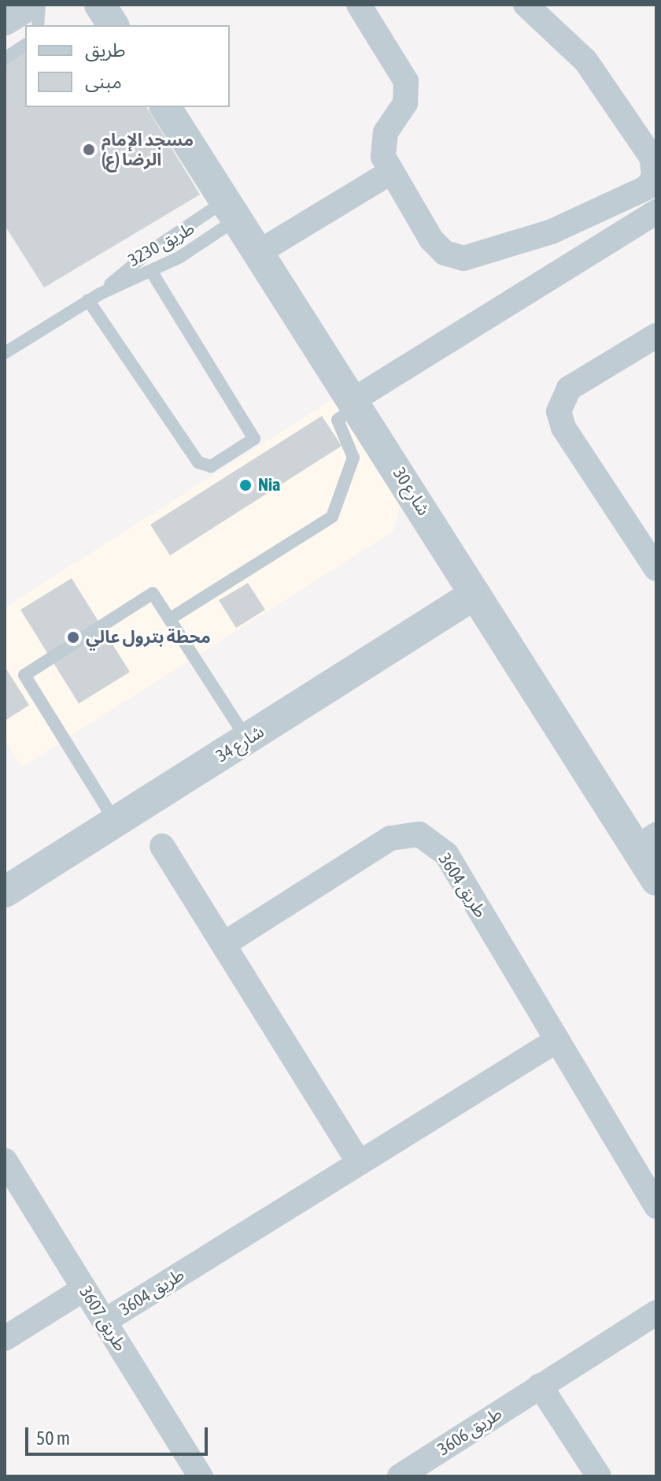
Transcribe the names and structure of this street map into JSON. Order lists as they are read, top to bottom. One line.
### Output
{"streets":{"street":["شارع 30","شارع 34","طريق 3604","طريق 3607","طريق 3606"],"lane":["طريق 3230"]},"crossings":[["طريق 3230","شارع 30"],["شارع 30","شارع 34"],["طريق 3604","طريق 3607"]],"places":["مسجد الإمام الرضا (ع)","Nia","محطة بترول عالي"],"legend":["طريق","مبنى"],"scale_bar":"50 m"}
